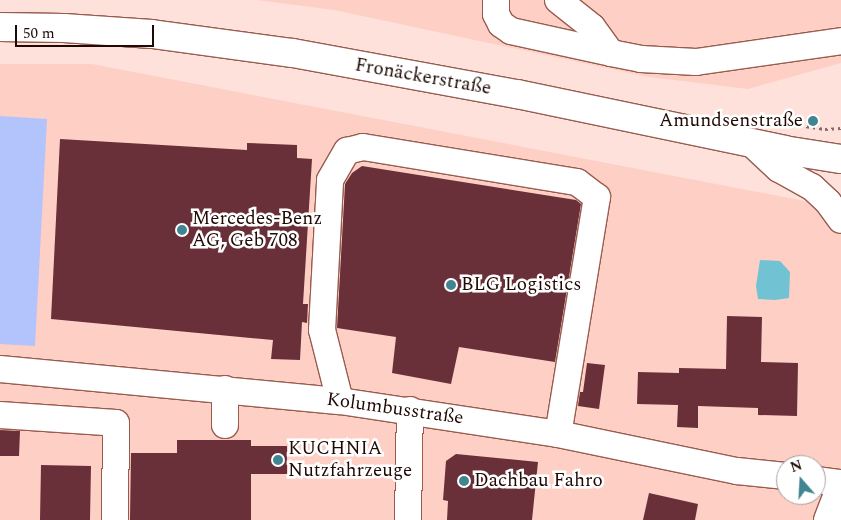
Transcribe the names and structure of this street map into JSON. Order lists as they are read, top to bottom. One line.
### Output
{"streets":{"main road":["Fronäckerstraße"],"street":["Kolumbusstraße"]},"places":["Amundsenstraße","Mercedes-Benz AG, Geb 708","BLG Logistics","KUCHNIA Nutzfahrzeuge","Dachbau Fahro"],"scale_bar":"50 m","north":"top"}
